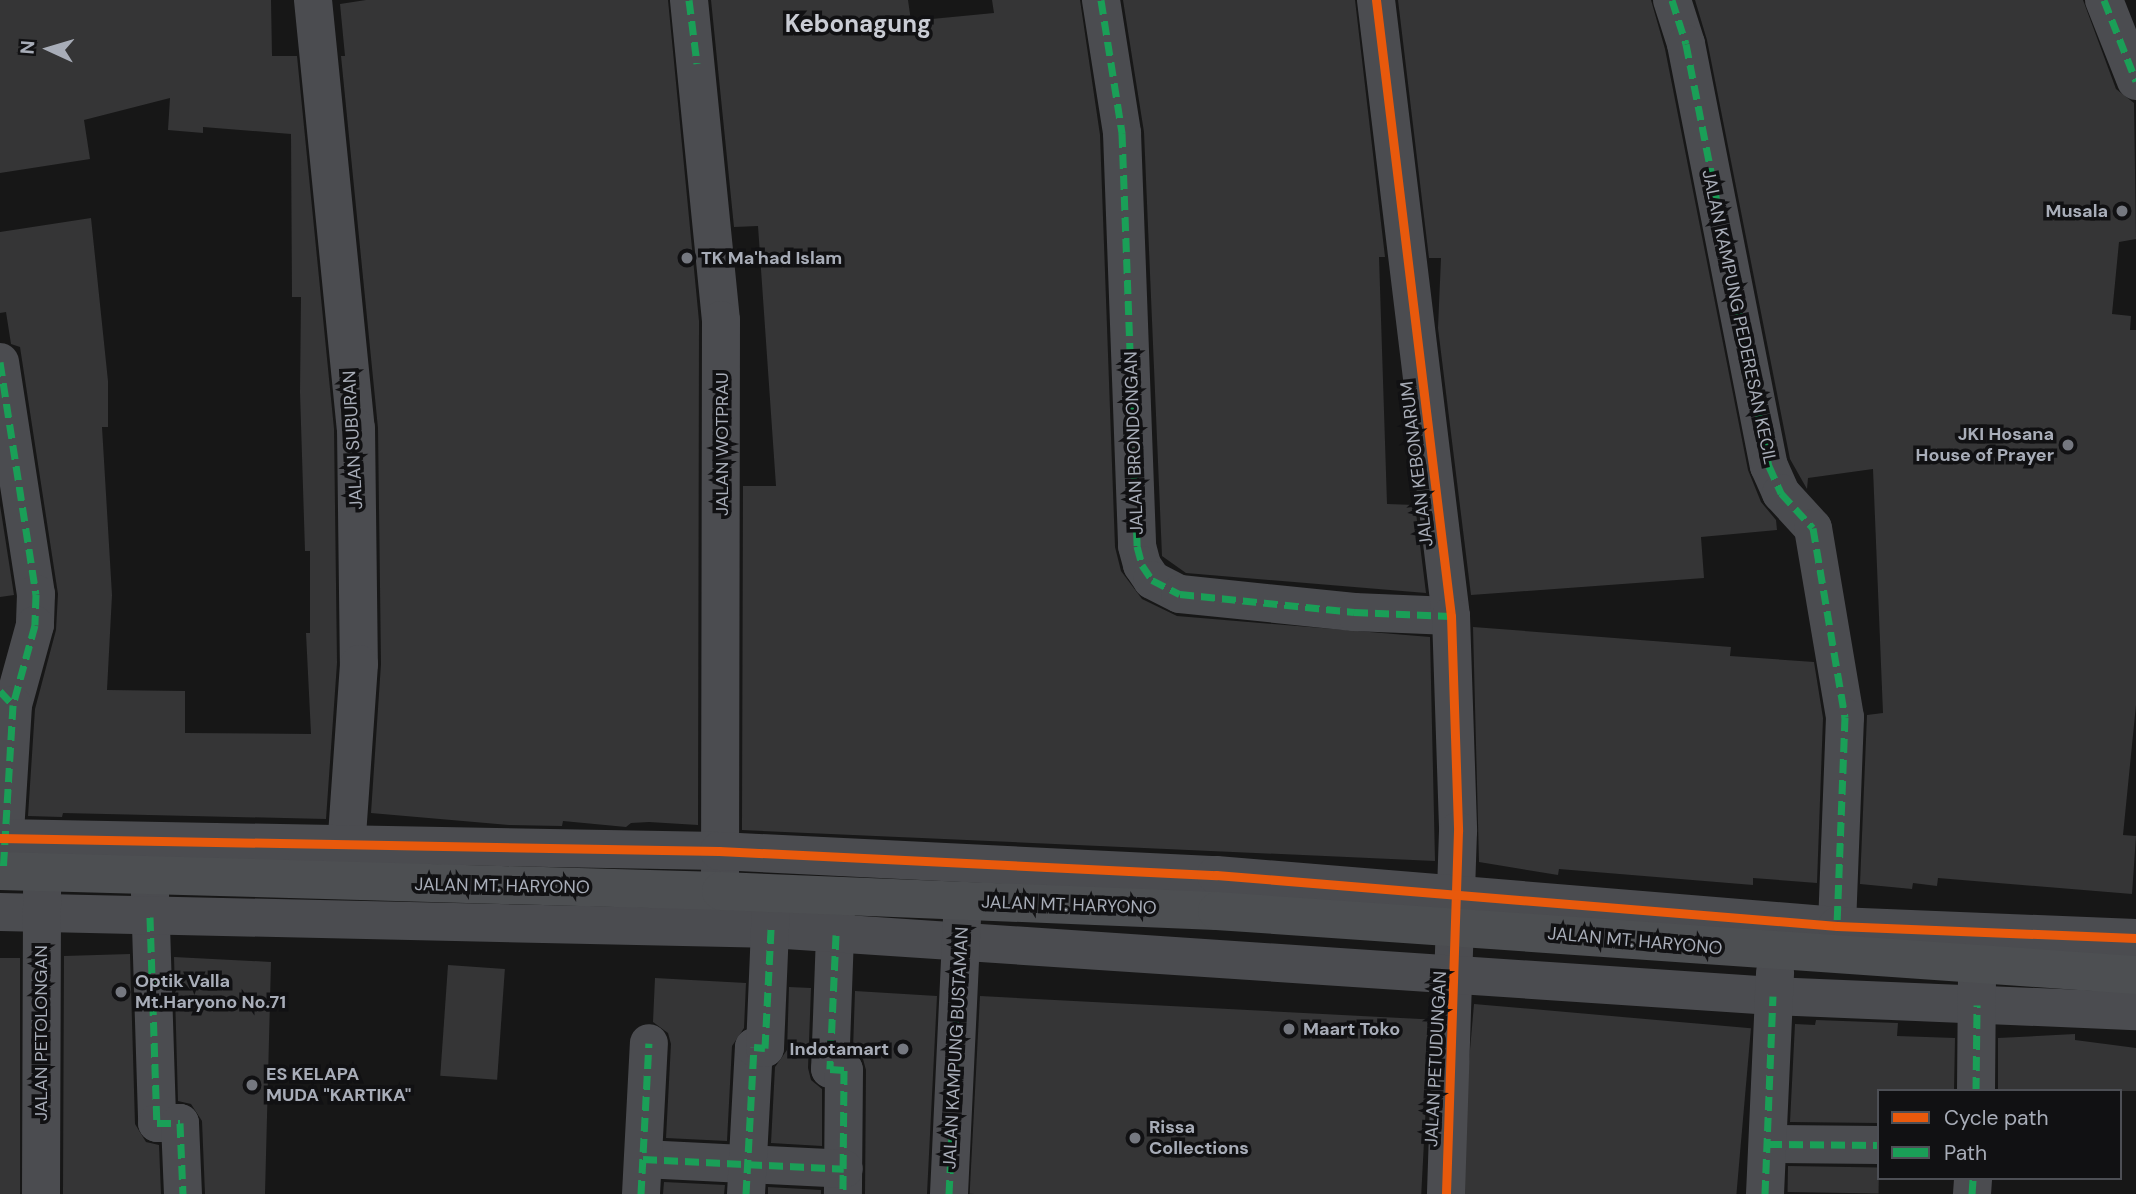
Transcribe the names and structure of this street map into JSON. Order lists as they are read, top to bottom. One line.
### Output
{"streets":{"main road":["JALAN MT. HARYONO"],"street":["JALAN KAMPUNG PEDERESAN KECIL","JALAN SUBURAN","JALAN BRONDONGAN","JALAN WOTPRAU","JALAN KEBONARUM","JALAN PETOLONGAN","JALAN KAMPUNG BUSTAMAN","JALAN PETUDUNGAN"]},"crossings":[["JALAN KAMPUNG PEDERESAN KECIL","JALAN MT. HARYONO"],["JALAN SUBURAN","JALAN MT. HARYONO"],["JALAN BRONDONGAN","JALAN KEBONARUM"],["JALAN WOTPRAU","JALAN MT. HARYONO"],["JALAN KEBONARUM","JALAN MT. HARYONO"],["JALAN KEBONARUM","JALAN PETUDUNGAN"],["JALAN MT. HARYONO","JALAN PETOLONGAN"],["JALAN MT. HARYONO","JALAN KAMPUNG BUSTAMAN"],["JALAN MT. HARYONO","JALAN PETUDUNGAN"]],"districts":["Kebonagung"],"places":["Musala","TK Ma'had Islam","JKI Hosana House of Prayer","Optik Valla Mt.Haryono No.71","Maart Toko","Indotamart","ES KELAPA MUDA \"KARTIKA\"","Rissa Collections"],"legend":["Cycle path","Path"],"north":"left"}
